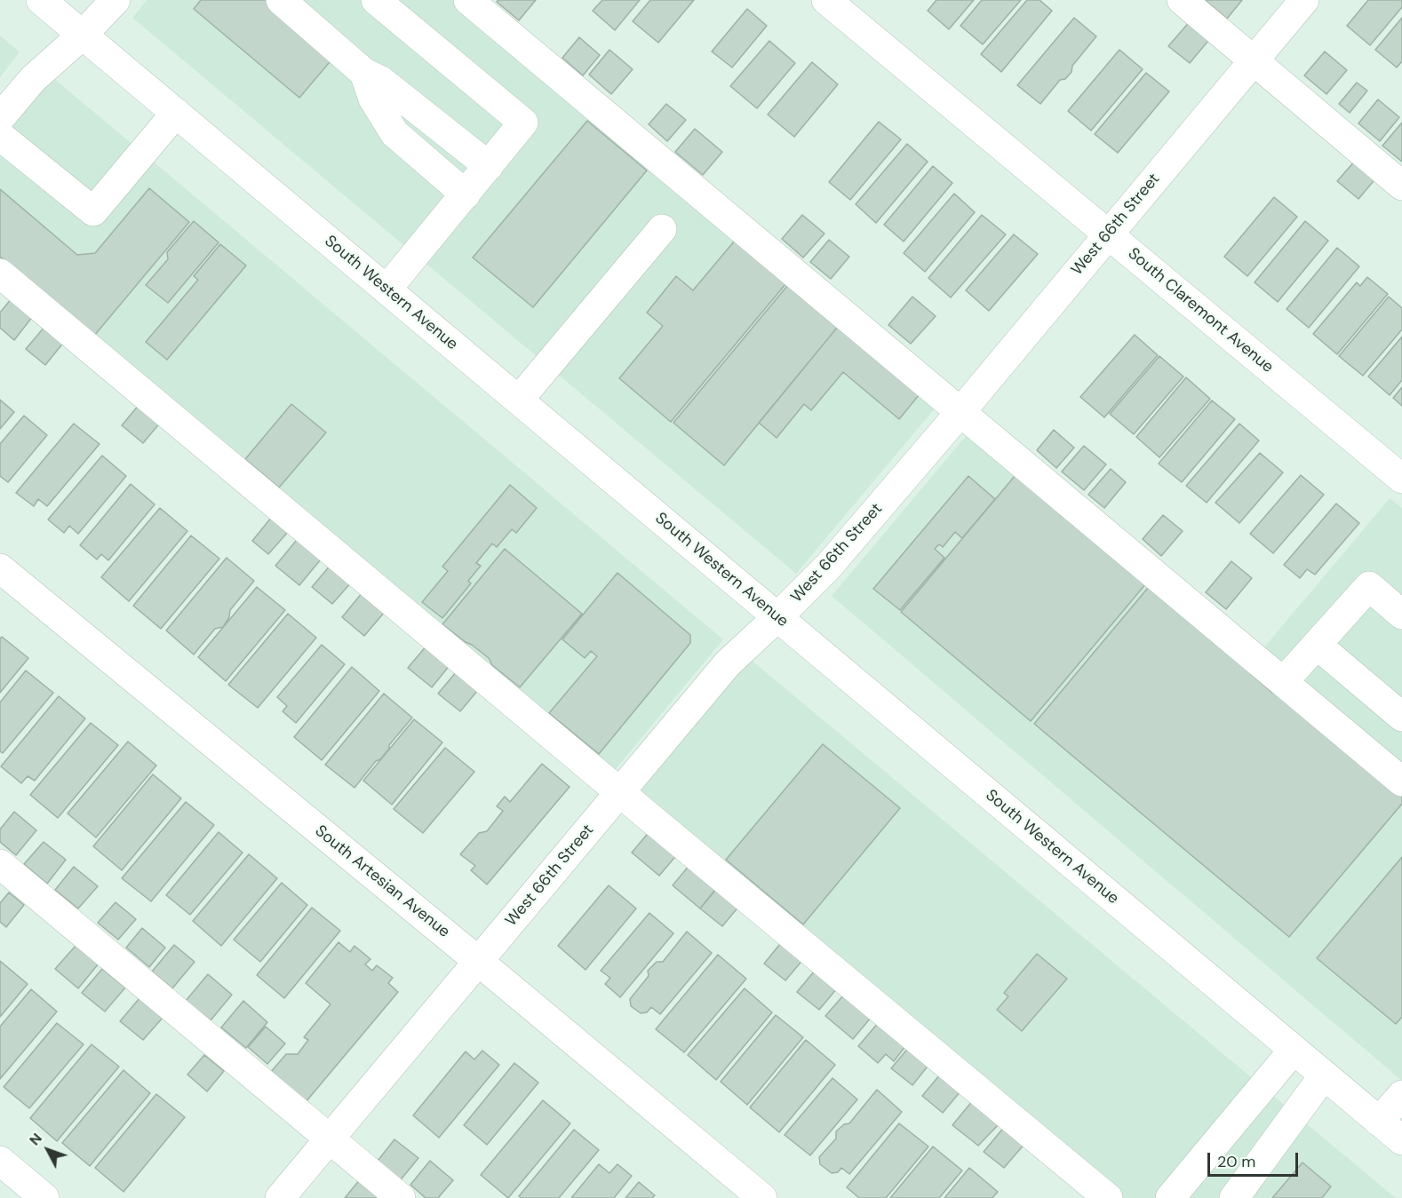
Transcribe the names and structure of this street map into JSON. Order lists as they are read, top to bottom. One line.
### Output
{"streets":{"street":["West 66th Street","South Western Avenue","South Claremont Avenue","South Artesian Avenue"]},"crossings":[["West 66th Street","South Western Avenue"],["West 66th Street","South Claremont Avenue"],["West 66th Street","South Artesian Avenue"]],"scale_bar":"20 m","north":"top left"}
